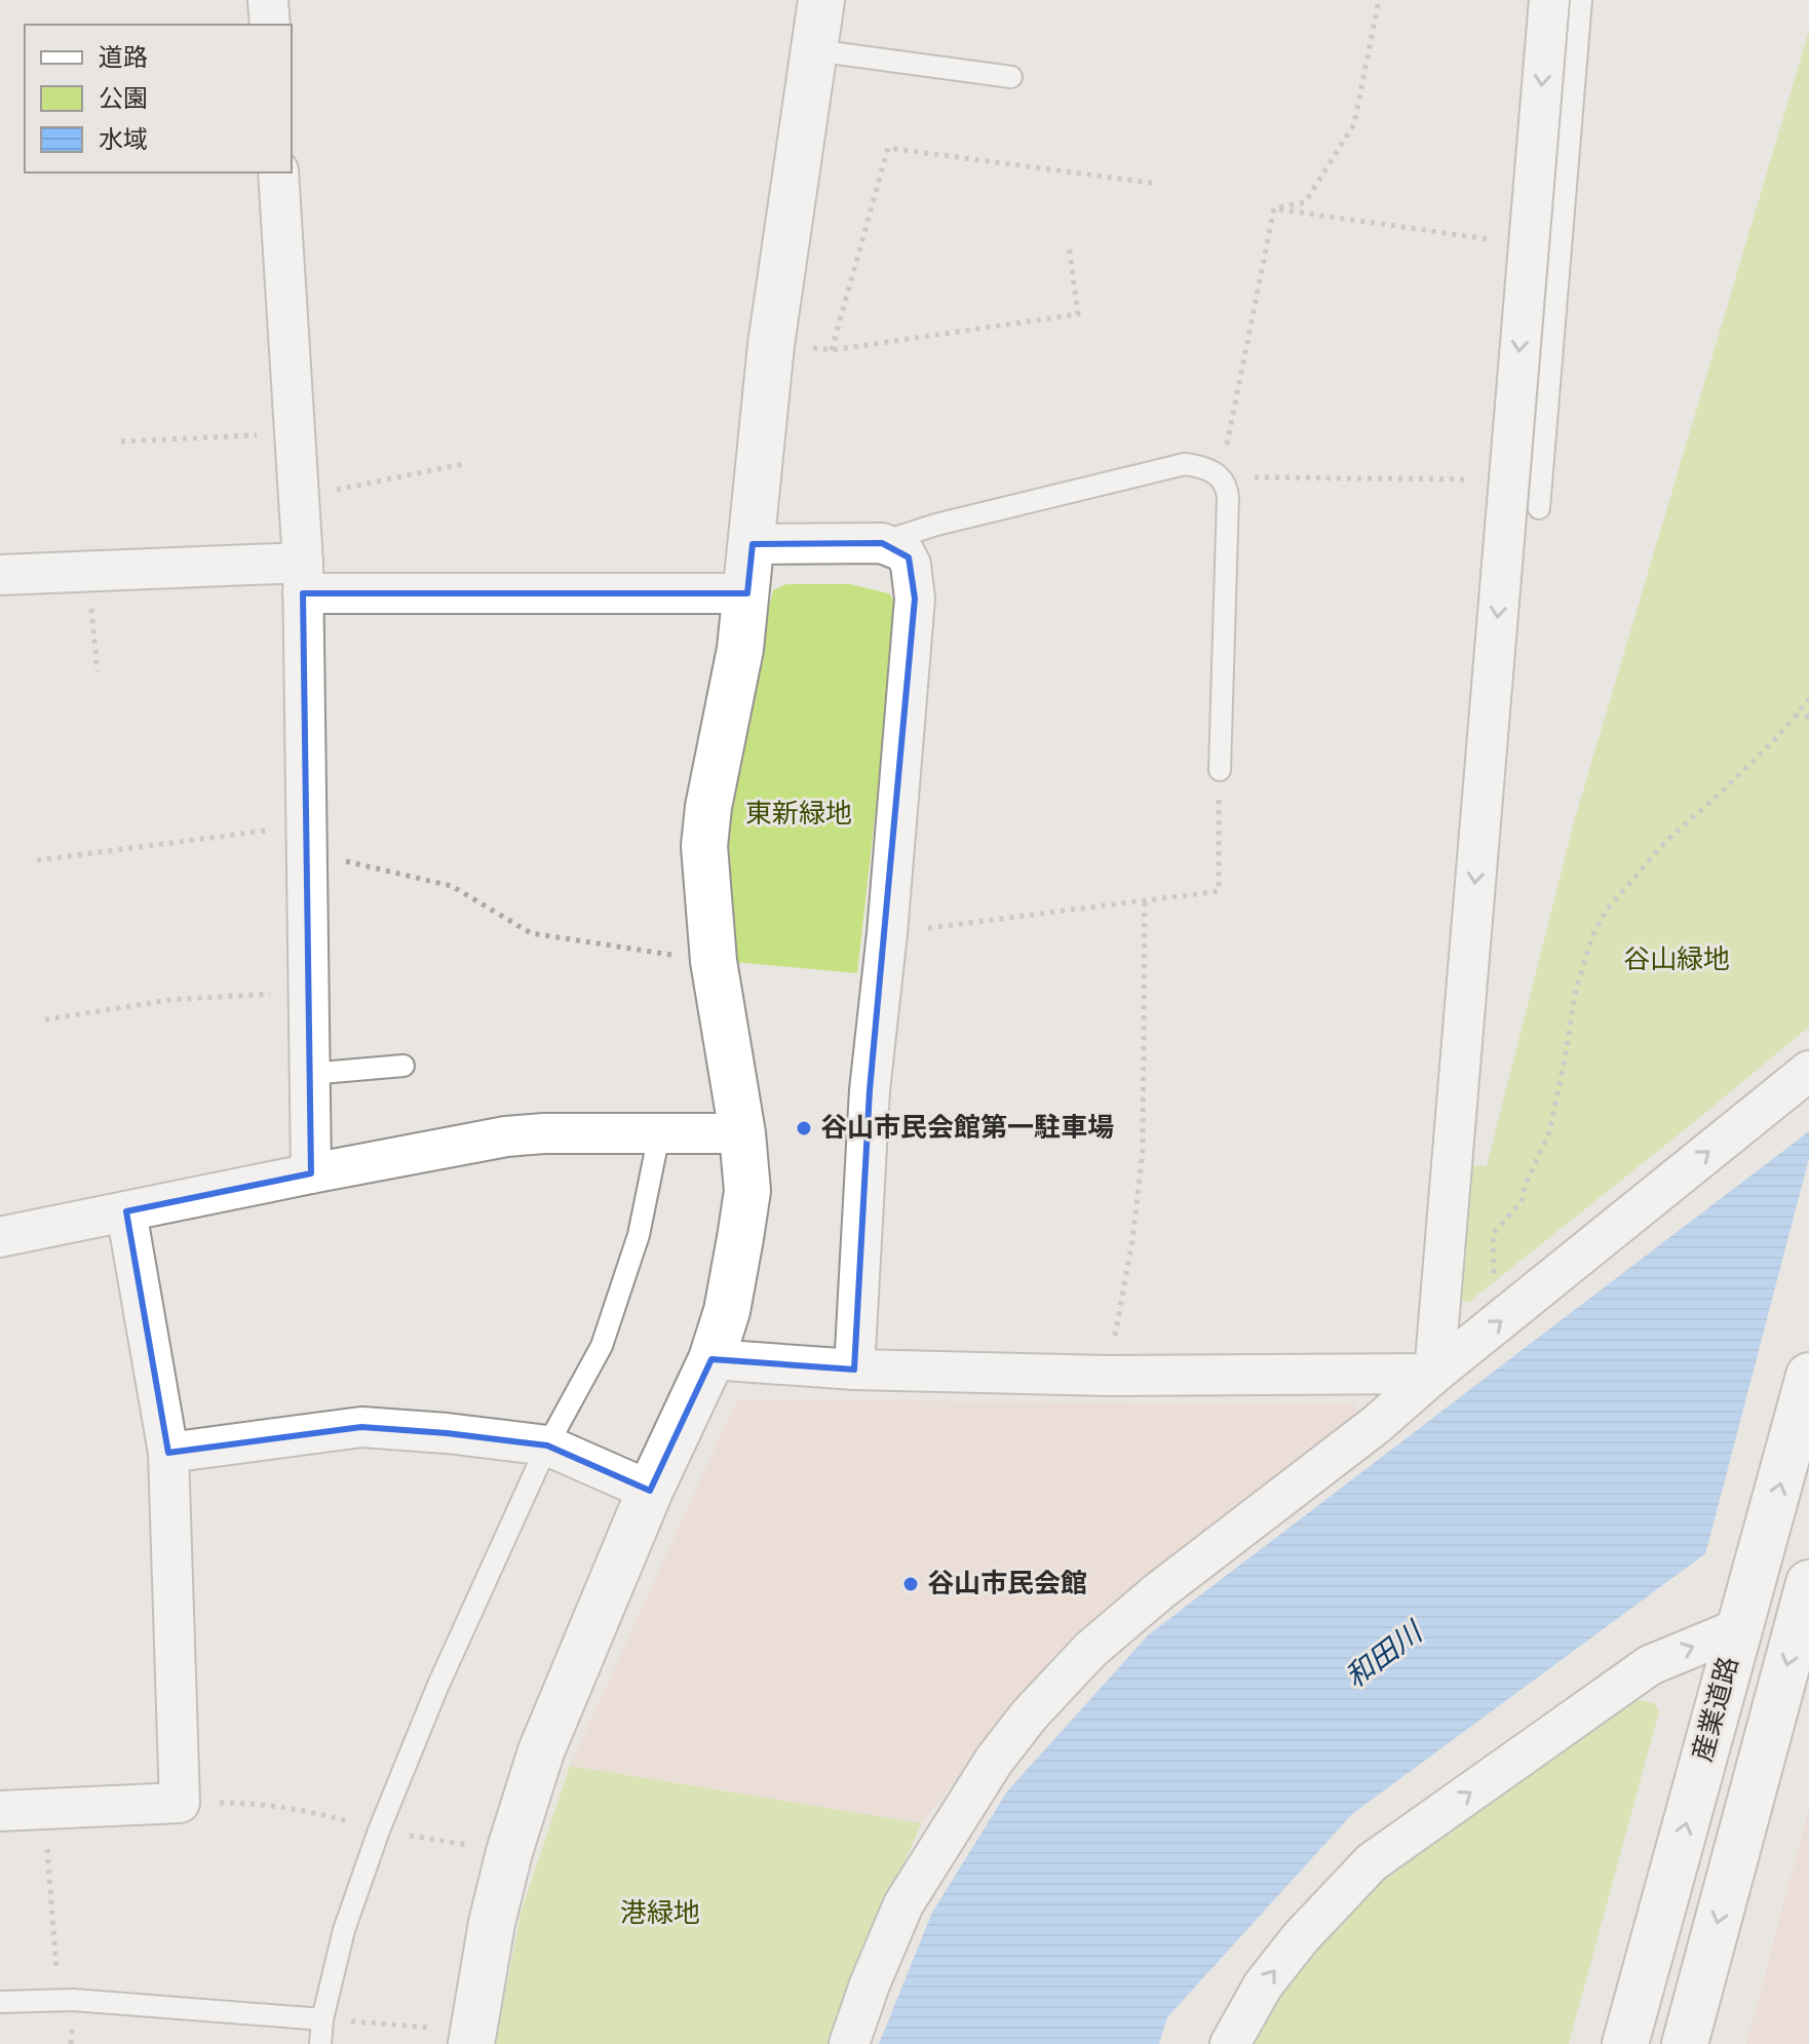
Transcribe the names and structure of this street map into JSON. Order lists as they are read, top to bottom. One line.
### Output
{"streets":{"street":["産業道路"]},"water":["和田川"],"parks":["東新緑地","谷山緑地","港緑地"],"places":["谷山市民会館第一駐車場","谷山市民会館"],"legend":["道路","公園","水域"]}
